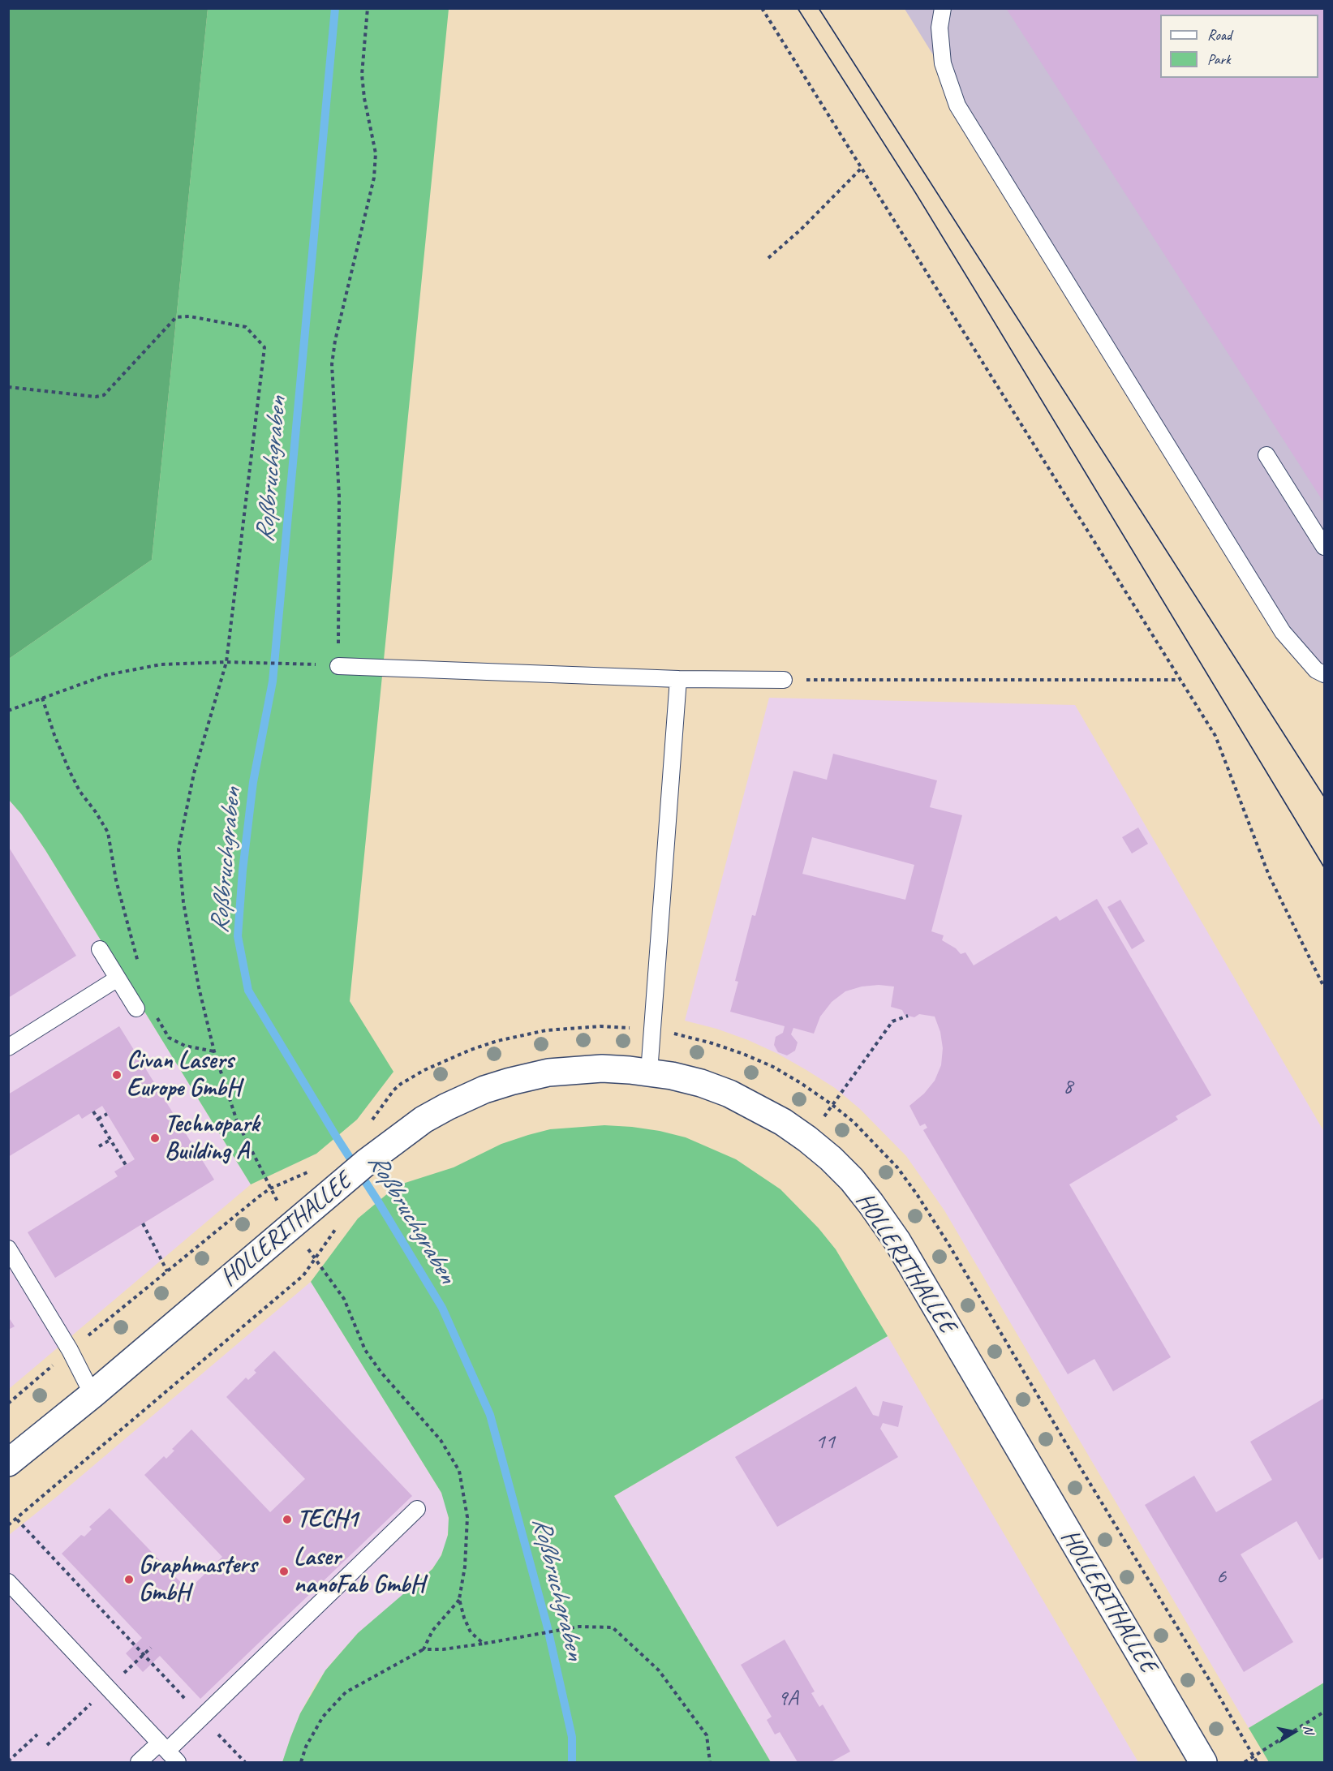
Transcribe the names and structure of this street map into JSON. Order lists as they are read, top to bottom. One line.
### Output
{"streets":{"street":["HOLLERITHALLEE"]},"water":["Roßbruchgraben"],"places":["Civan Lasers Europe GmbH","Technopark Building A","TECH1","Laser nanoFab GmbH","Graphmasters GmbH"],"house_numbers":["8","11","6","9A"],"legend":["Road","Park"],"north":"right"}
